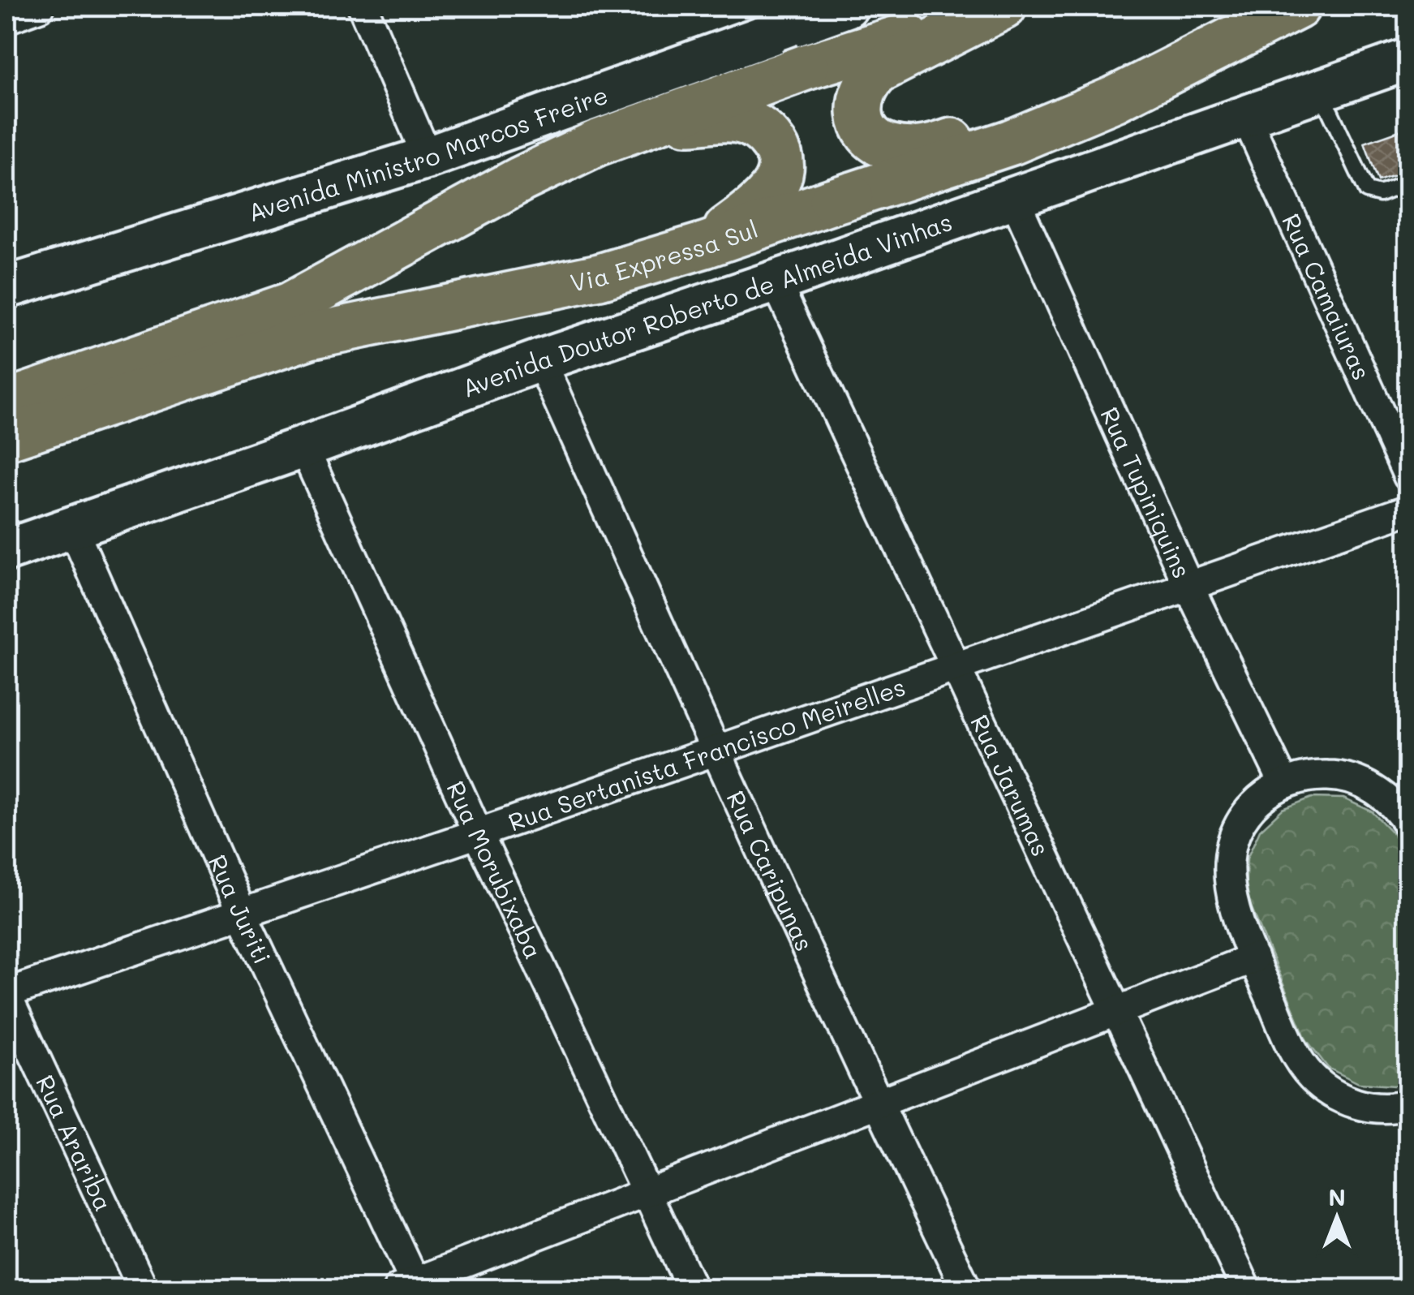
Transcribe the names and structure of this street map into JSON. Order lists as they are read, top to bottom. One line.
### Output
{"streets":{"highway":["Via Expressa Sul"],"main road":["Avenida Ministro Marcos Freire","Avenida Doutor Roberto de Almeida Vinhas"],"street":["Rua Camaiuras","Rua Tupiniquins","Rua Sertanista Francisco Meirelles","Rua Jarumas","Rua Morubixaba","Rua Caripunas","Rua Juriti","Rua Arariba"]},"crossings":[["Rua Camaiuras","Avenida Doutor Roberto de Almeida Vinhas"],["Avenida Doutor Roberto de Almeida Vinhas","Rua Tupiniquins"],["Avenida Doutor Roberto de Almeida Vinhas","Rua Jarumas"],["Avenida Doutor Roberto de Almeida Vinhas","Rua Morubixaba"],["Avenida Doutor Roberto de Almeida Vinhas","Rua Caripunas"],["Avenida Doutor Roberto de Almeida Vinhas","Rua Juriti"],["Rua Tupiniquins","Rua Sertanista Francisco Meirelles"],["Rua Sertanista Francisco Meirelles","Rua Jarumas"],["Rua Sertanista Francisco Meirelles","Rua Morubixaba"],["Rua Sertanista Francisco Meirelles","Rua Caripunas"],["Rua Sertanista Francisco Meirelles","Rua Juriti"],["Rua Sertanista Francisco Meirelles","Rua Arariba"]],"north":"top"}
